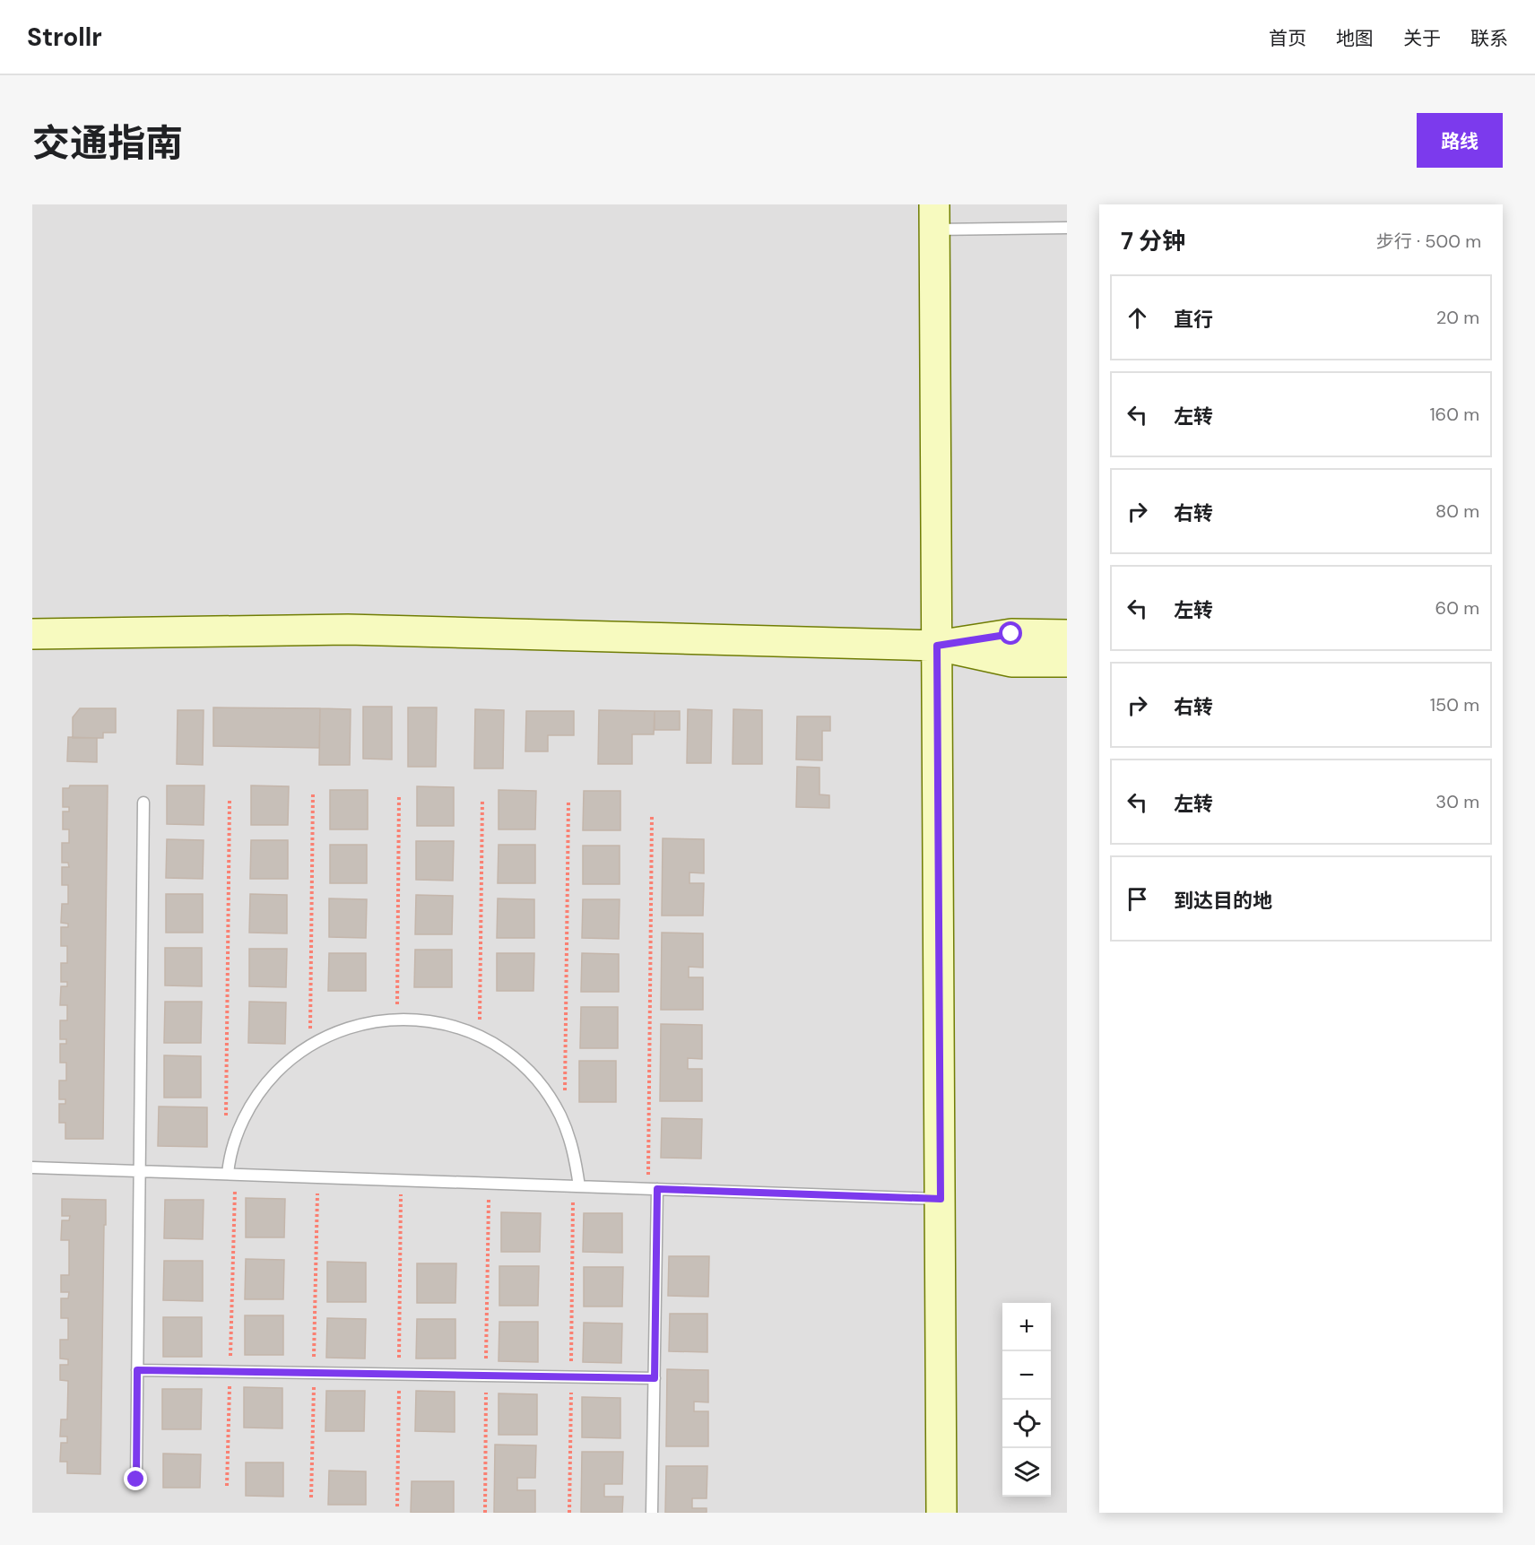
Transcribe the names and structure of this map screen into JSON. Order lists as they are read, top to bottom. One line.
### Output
{"page":{"header":"Strollr","nav":["首页","地图","关于","联系"],"title":"交通指南","buttons":"路线","heading":["7 分钟","步行 · 500 m"],"list":[["直行","20 m"],["左转","160 m"],["右转","80 m"],["左转","60 m"],["右转","150 m"],["左转","30 m"],"到达目的地"],"map_buttons":["+","−"]}}
